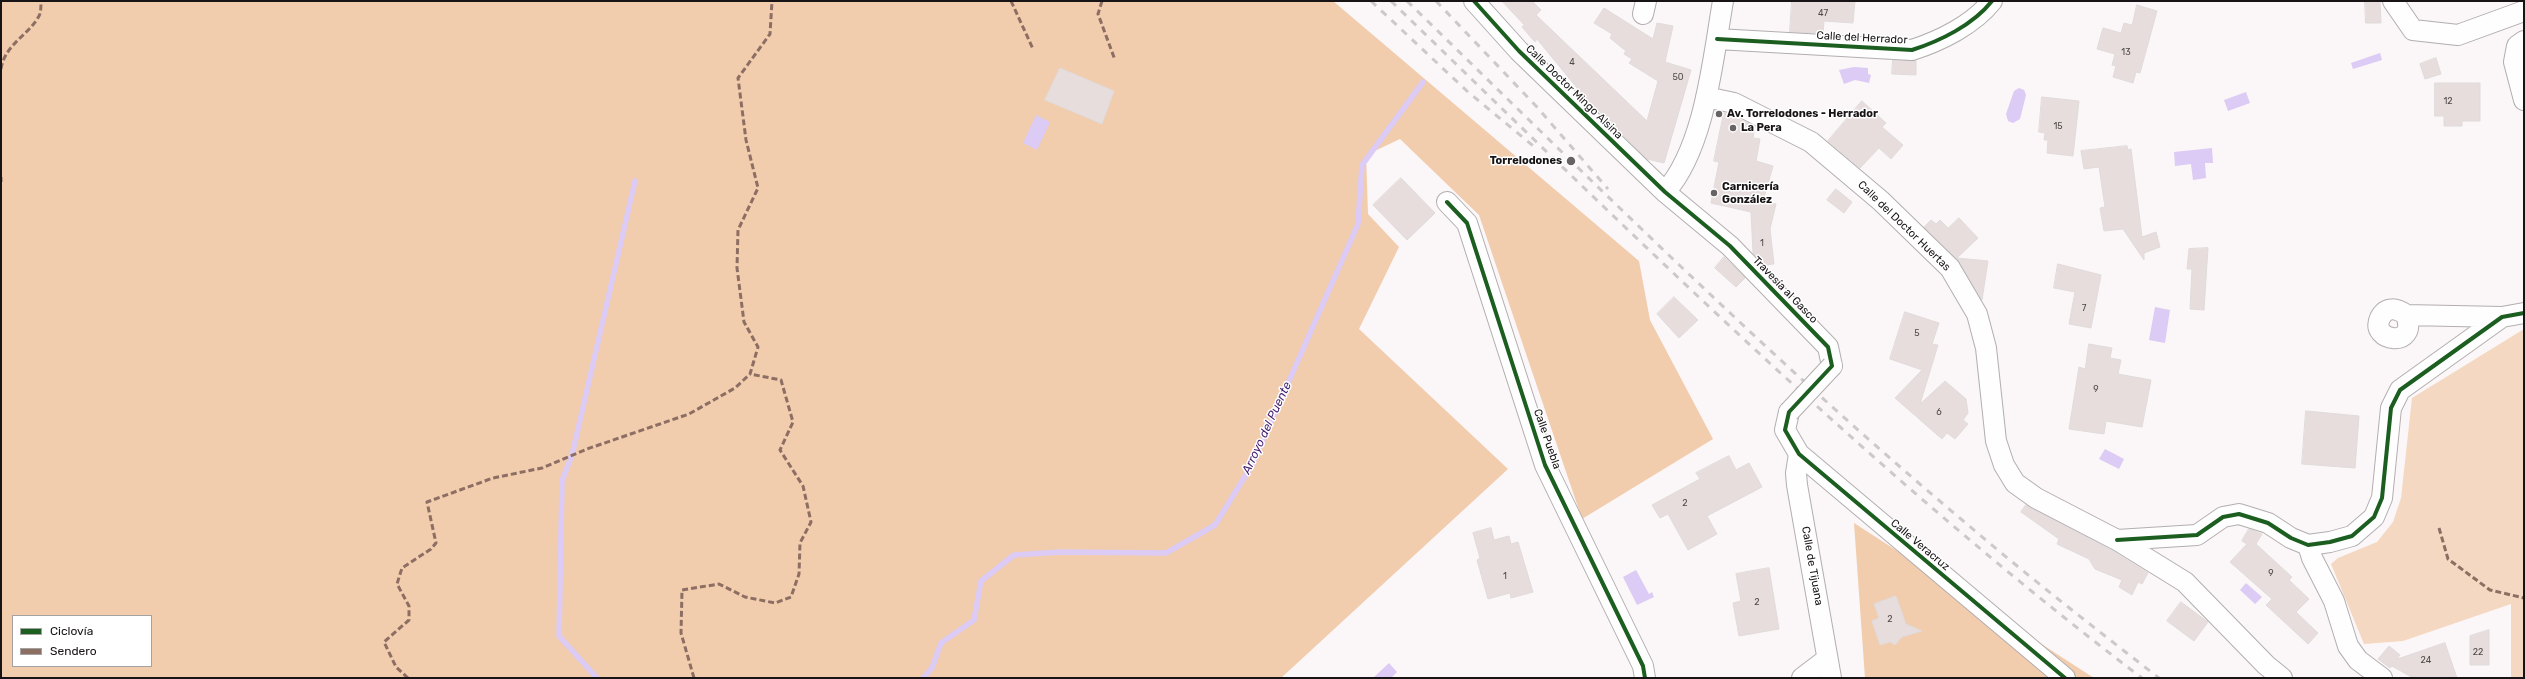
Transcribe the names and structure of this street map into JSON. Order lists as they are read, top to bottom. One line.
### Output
{"streets":{"street":["Calle del Herrador","Calle Doctor Mingo Alsina","Calle del Doctor Huertas","Travesía al Gasco","Calle Puebla","Calle Veracruz","Calle de Tijuana"]},"crossings":[["Calle Doctor Mingo Alsina","Travesía al Gasco"],["Travesía al Gasco","Calle Veracruz"],["Calle Veracruz","Calle de Tijuana"]],"water":["Arroyo del Puente"],"places":["Av. Torrelodones - Herrador","La Pera","Torrelodones","Carnicería González"],"house_numbers":["47","13","4","50","12","15","1","7","5","9","6","2","9","1","2","2","22","24"],"legend":["Ciclovía","Sendero"]}
